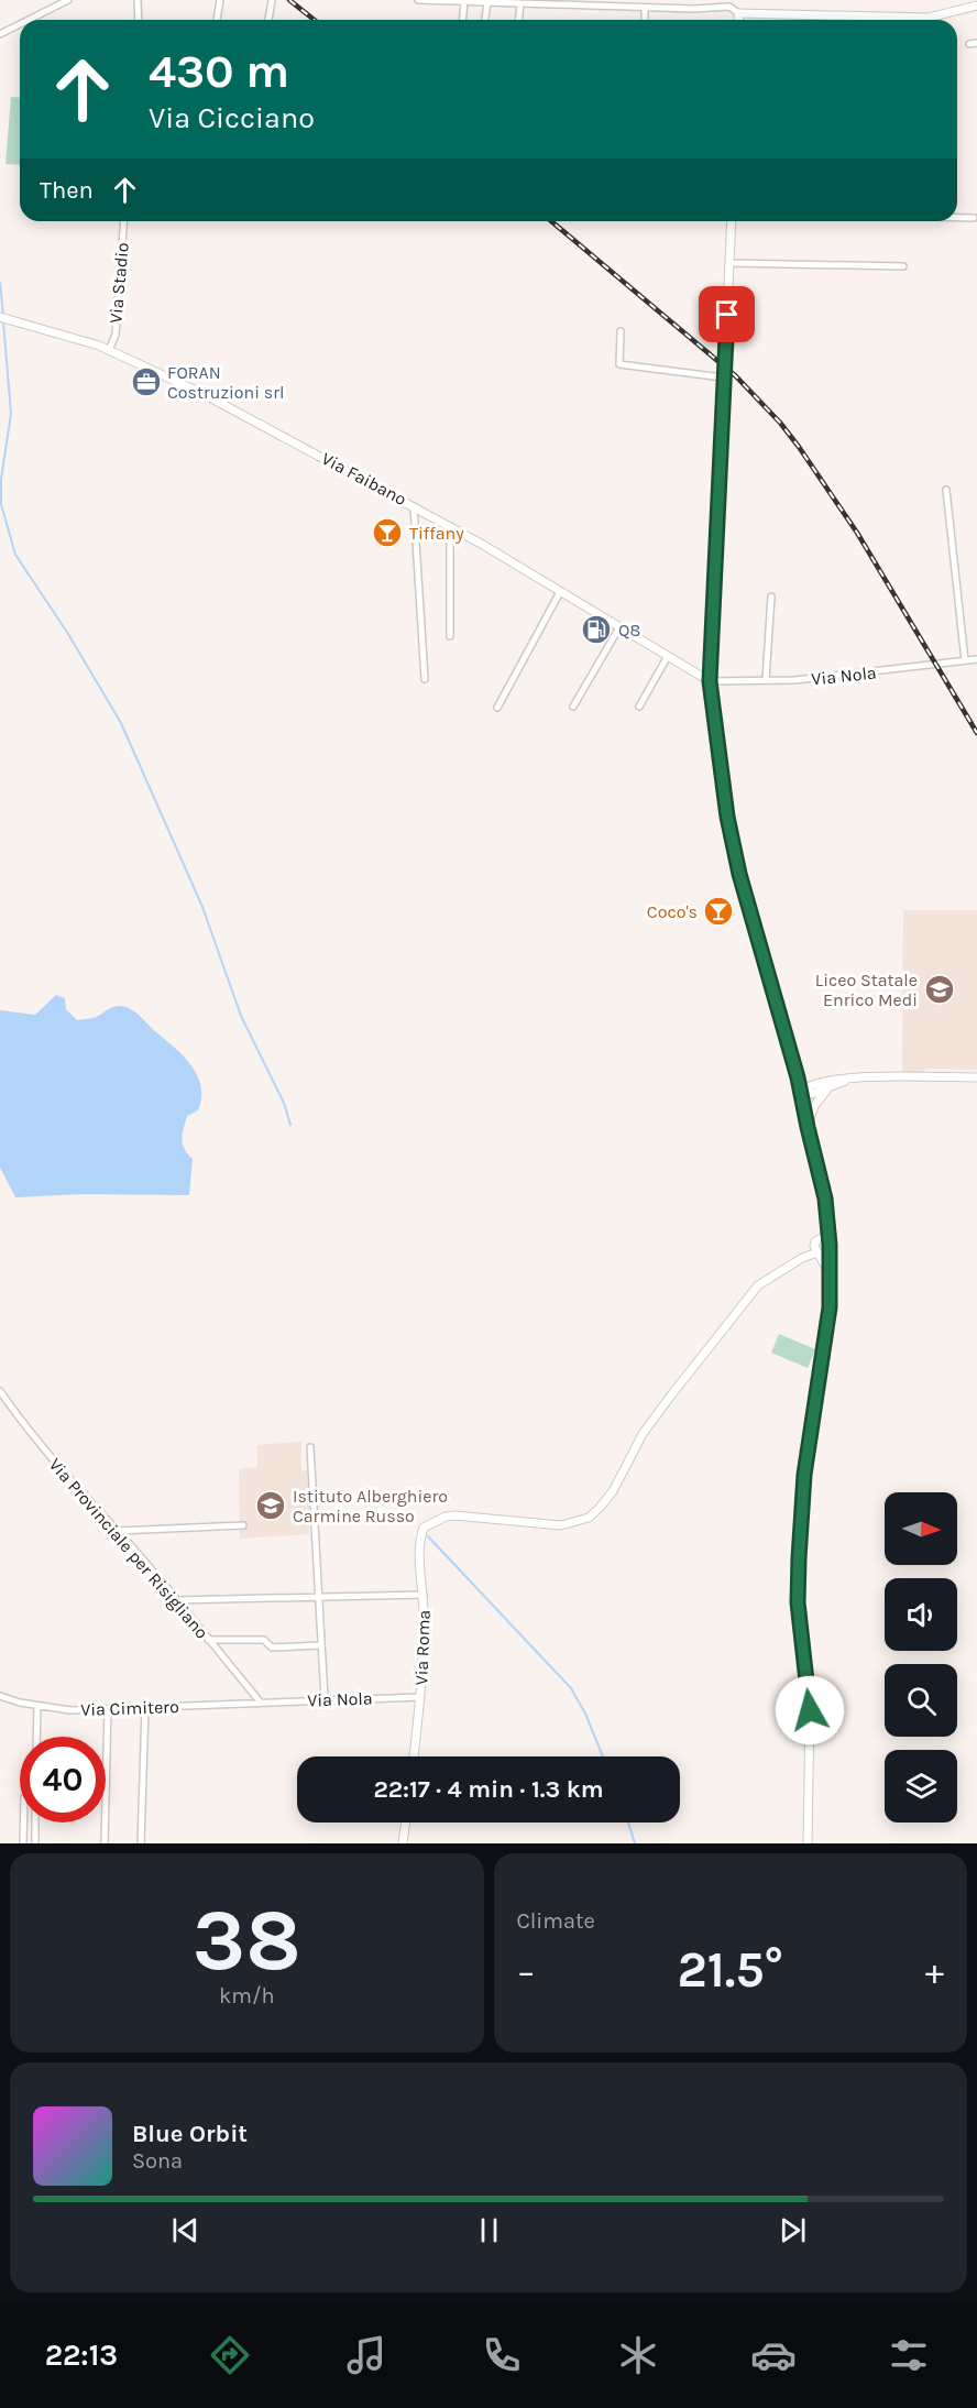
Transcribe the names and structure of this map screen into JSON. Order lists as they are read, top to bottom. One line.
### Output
{"streets":{"street":["Via Stadio","Via Faibano","Via Nola","Via Provinciale per Risigliano","Via Roma","Via Cimitero"]},"crossings":[["Via Stadio","Via Faibano"],["Via Faibano","Via Nola"],["Via Nola","Via Provinciale per Risigliano"],["Via Nola","Via Roma"],["Via Nola","Via Cimitero"],["Via Provinciale per Risigliano","Via Cimitero"]],"places":{"office":["FORAN Costruzioni srl"],"bar":["Tiffany","Coco's"],"fuel station":["Q8"],"school or university":["Liceo Statale Enrico Medi","Istituto Alberghiero Carmine Russo"]},"north":"right","page":{"turn":["430 m","Via Cicciano"],"then":"Then","limit":"40","trip":"22:17 · 4 min · 1.3 km","tile":[["38","km/h"],"Climate"],"heat":["−","21.5°","+"],"song":["Blue Orbit","Sona"],"tabs":"22:13"}}
